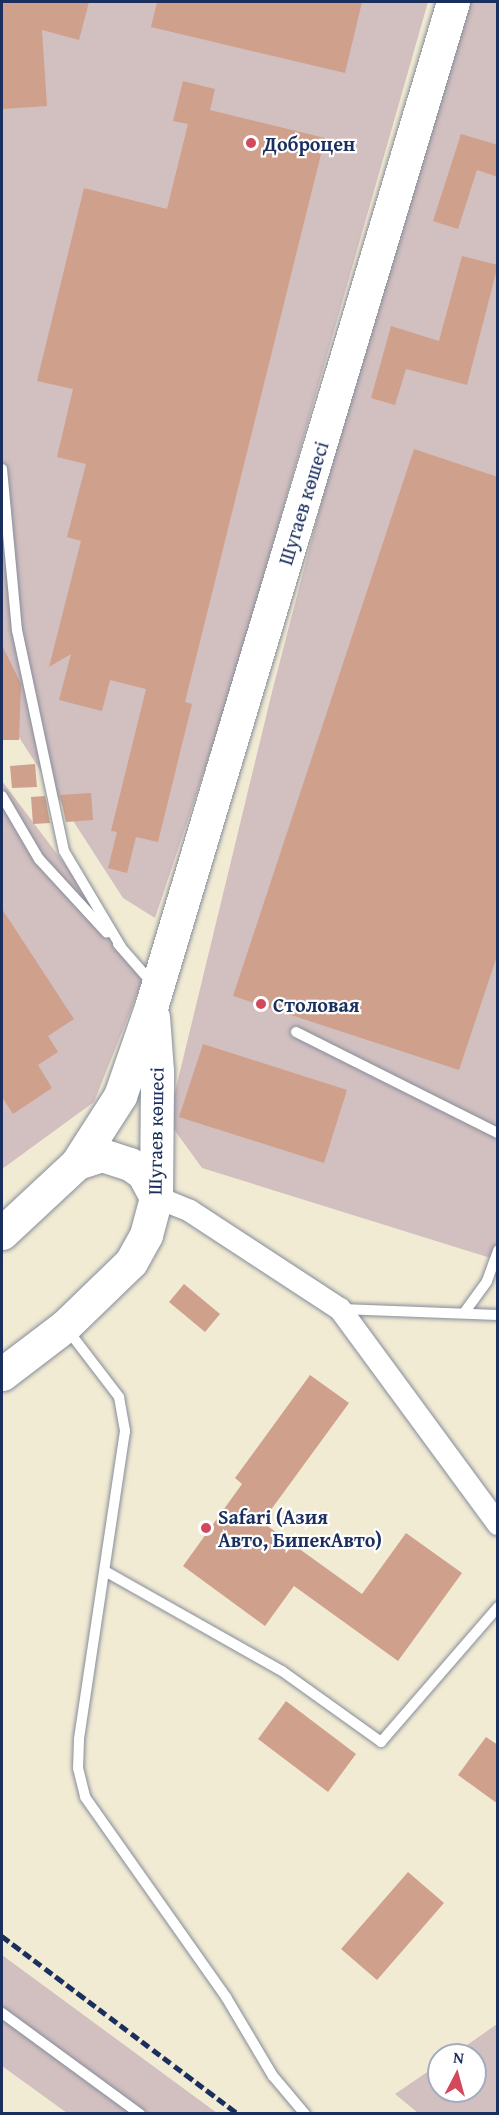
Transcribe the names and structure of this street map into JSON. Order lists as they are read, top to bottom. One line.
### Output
{"streets":{"highway":["Шугаев көшесі"]},"places":["Доброцен","Столовая","Safari (Азия Авто, БипекАвто)"],"north":"top"}
